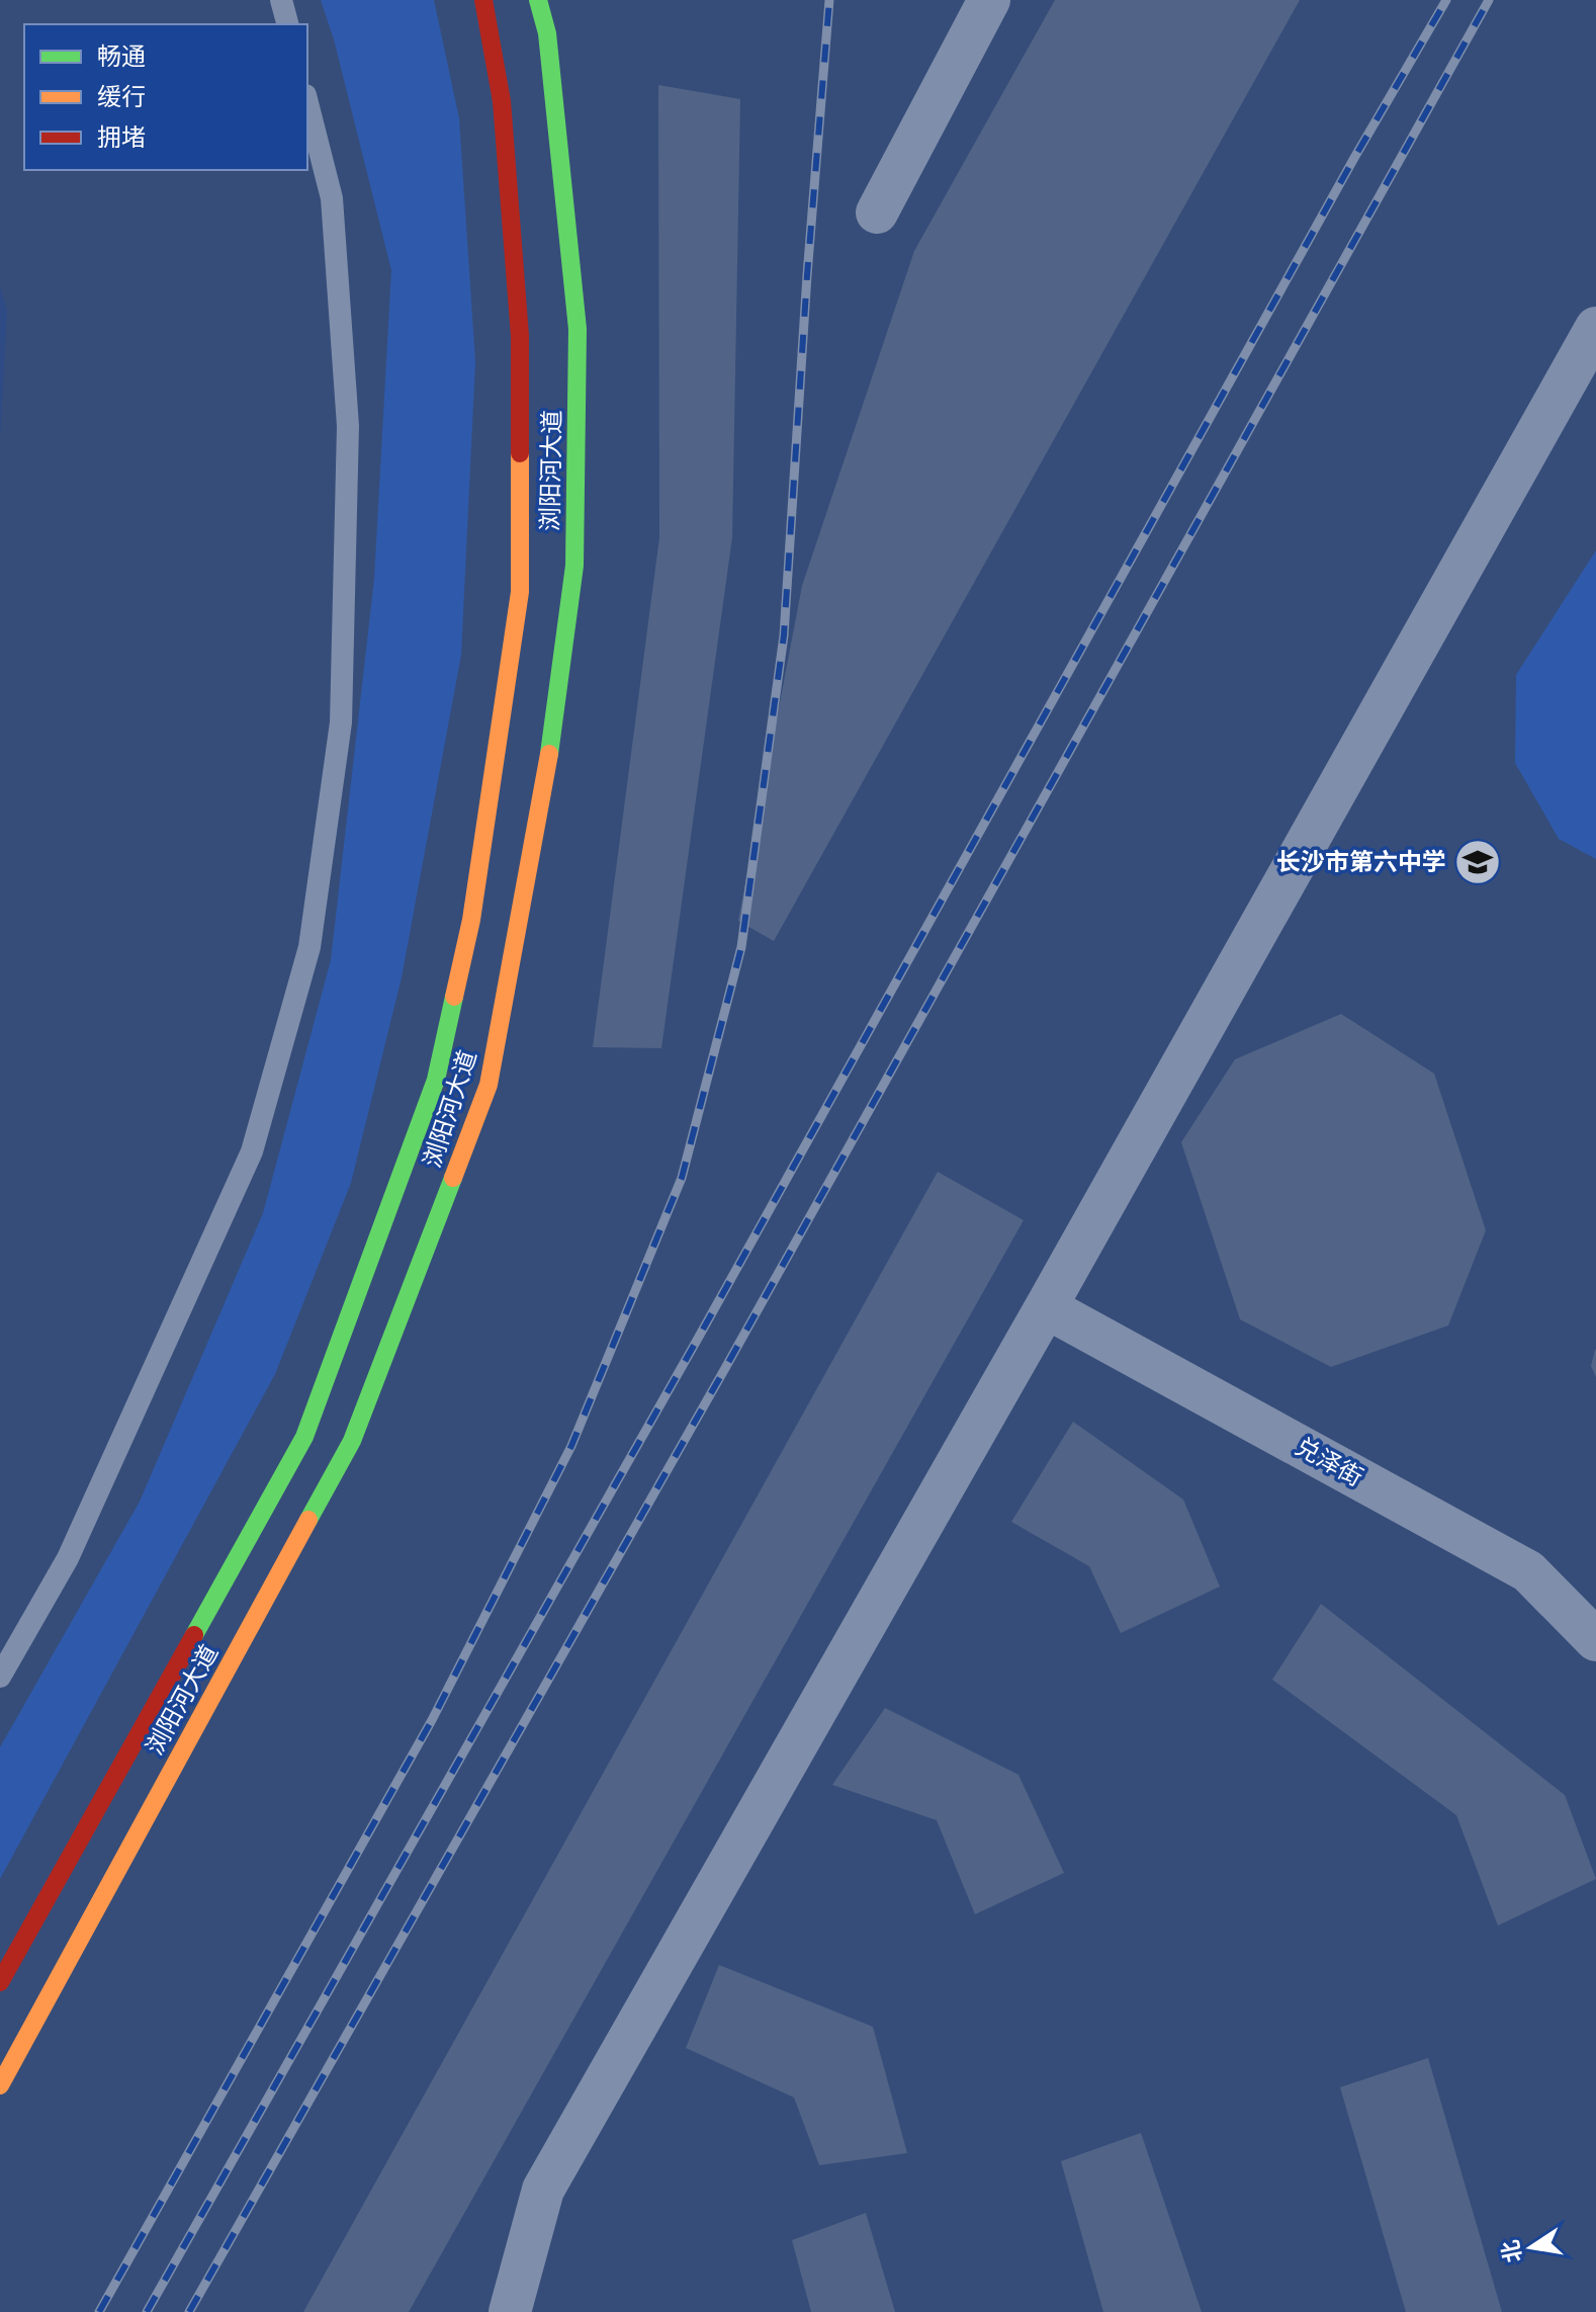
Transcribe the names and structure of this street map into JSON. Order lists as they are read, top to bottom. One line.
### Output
{"streets":{"main road":["浏阳河大道"],"street":["兑泽街"]},"places":{"school or university":["长沙市第六中学"]},"legend":["畅通","缓行","拥堵"],"north":"left"}
